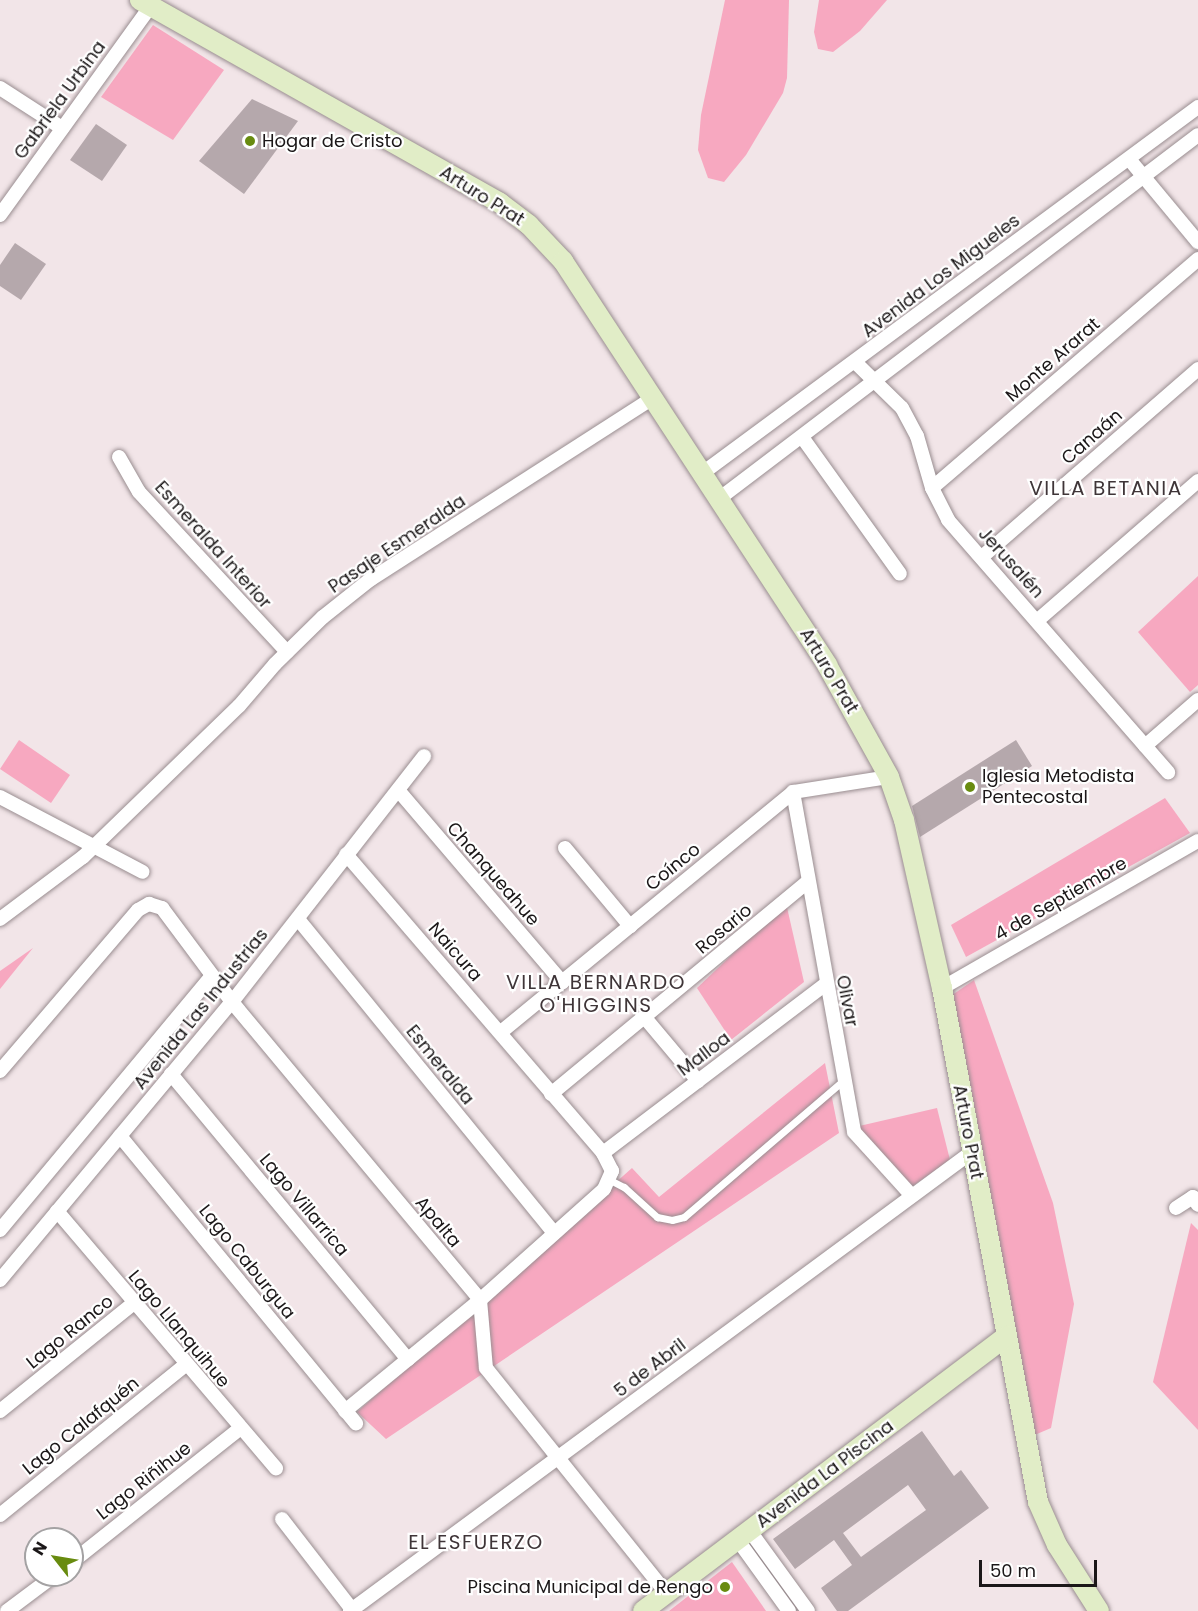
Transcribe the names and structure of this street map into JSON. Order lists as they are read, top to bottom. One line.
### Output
{"streets":{"main road":["Arturo Prat","Avenida La Piscina"],"street":["Gabriela Urbina","Avenida Los Migueles","Monte Ararat","Canaán","Pasaje Esmeralda","Esmeralda Interior","Jerusalén","Coínco","Chanqueahue","4 de Septiembre","Rosario","Naicura","Olivar","Avenida Las Industrias","Malloa","Esmeralda","Lago Villarrica","Apalta","Lago Caburgua","Lago Llanquihue","Lago Ranco","5 de Abril","Lago Calafquén","Lago Riñihue"]},"crossings":[["Gabriela Urbina","Arturo Prat"],["Arturo Prat","Avenida Los Migueles"],["Arturo Prat","Pasaje Esmeralda"],["Arturo Prat","4 de Septiembre"],["Arturo Prat","5 de Abril"],["Arturo Prat","Avenida La Piscina"],["Avenida Los Migueles","Jerusalén"],["Monte Ararat","Jerusalén"],["Canaán","Jerusalén"],["Pasaje Esmeralda","Esmeralda Interior"],["Coínco","Chanqueahue"],["Coínco","Naicura"],["Coínco","Olivar"],["Chanqueahue","Avenida Las Industrias"],["Rosario","Naicura"],["Rosario","Olivar"],["Naicura","Avenida Las Industrias"],["Naicura","Malloa"],["Olivar","Malloa"],["Olivar","5 de Abril"],["Avenida Las Industrias","Esmeralda"],["Avenida Las Industrias","Lago Villarrica"],["Avenida Las Industrias","Apalta"],["Avenida Las Industrias","Lago Caburgua"],["Avenida Las Industrias","Lago Llanquihue"],["Lago Llanquihue","Lago Ranco"],["Lago Llanquihue","Lago Calafquén"],["Lago Llanquihue","Lago Riñihue"]],"districts":["VILLA BETANIA","VILLA BERNARDO O'HIGGINS","EL ESFUERZO"],"places":["Hogar de Cristo","Iglesia Metodista Pentecostal","Piscina Municipal de Rengo"],"scale_bar":"50 m","north":"top left"}
